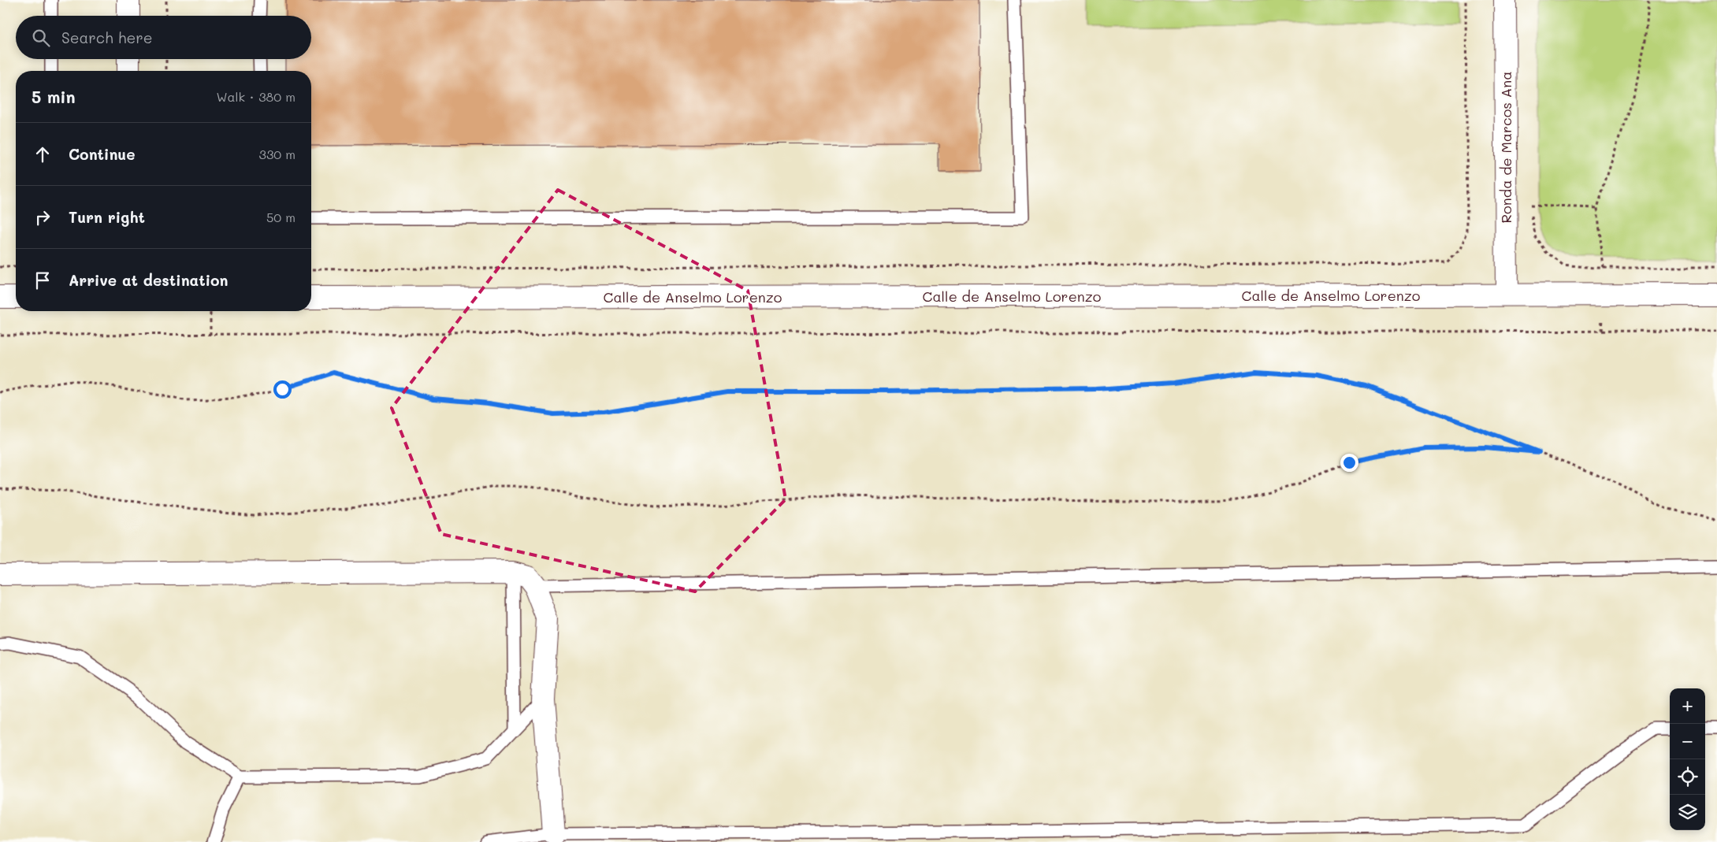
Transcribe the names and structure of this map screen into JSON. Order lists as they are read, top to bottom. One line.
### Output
{"streets":{"street":["Ronda de Marcos Ana","Calle de Anselmo Lorenzo"]},"crossings":[["Ronda de Marcos Ana","Calle de Anselmo Lorenzo"]],"page":{"search":"Search here","heading":["5 min","Walk · 380 m"],"list":[["Continue","330 m"],["Turn right","50 m"],"Arrive at destination"],"map_buttons":["+","−"]}}
